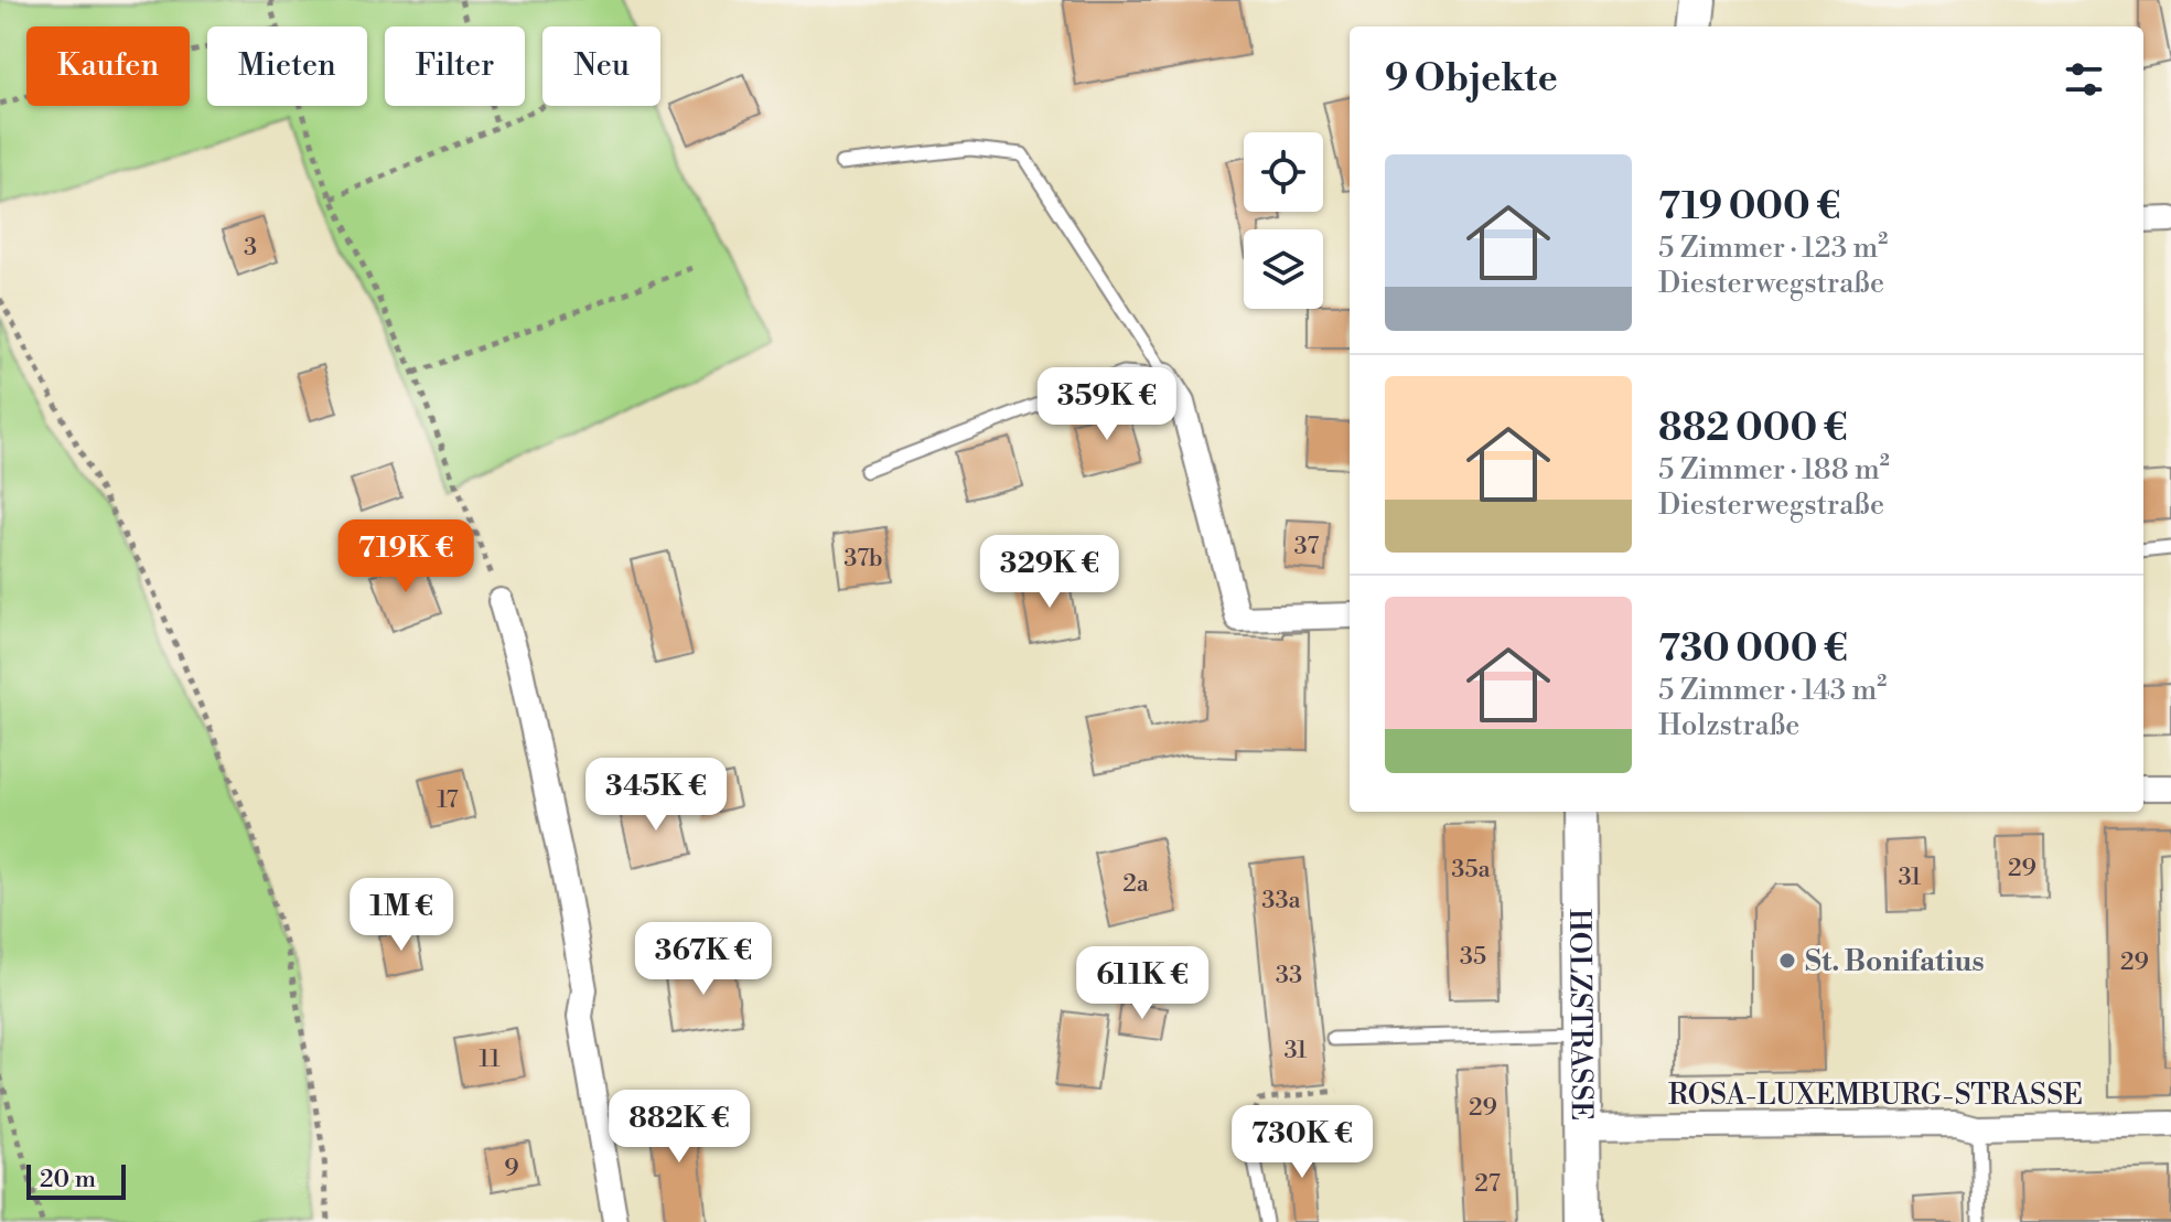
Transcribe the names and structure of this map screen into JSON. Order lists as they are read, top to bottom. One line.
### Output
{"streets":{"street":["HOLZSTRASSE","ROSA-LUXEMBURG-STRASSE"]},"crossings":[["HOLZSTRASSE","ROSA-LUXEMBURG-STRASSE"]],"places":["St. Bonifatius"],"house_numbers":["3","37","37b","17","29","35a","31","2a","33a","35","29","33","31","11","29","9","27"],"scale_bar":"20 m","page":{"chip":["Kaufen","Mieten","Filter","Neu"],"heading":"9 Objekte","list":[{"name":"719 000 €","note":"5 Zimmer · 123 m² · Diesterwegstraße"},{"name":"882 000 €","note":"5 Zimmer · 188 m² · Diesterwegstraße"},{"name":"730 000 €","note":"5 Zimmer · 143 m² · Holzstraße"}],"price":["359K €","719K €","329K €","345K €","1M €","367K €","611K €","882K €","730K €"],"scale":"20 m"}}
